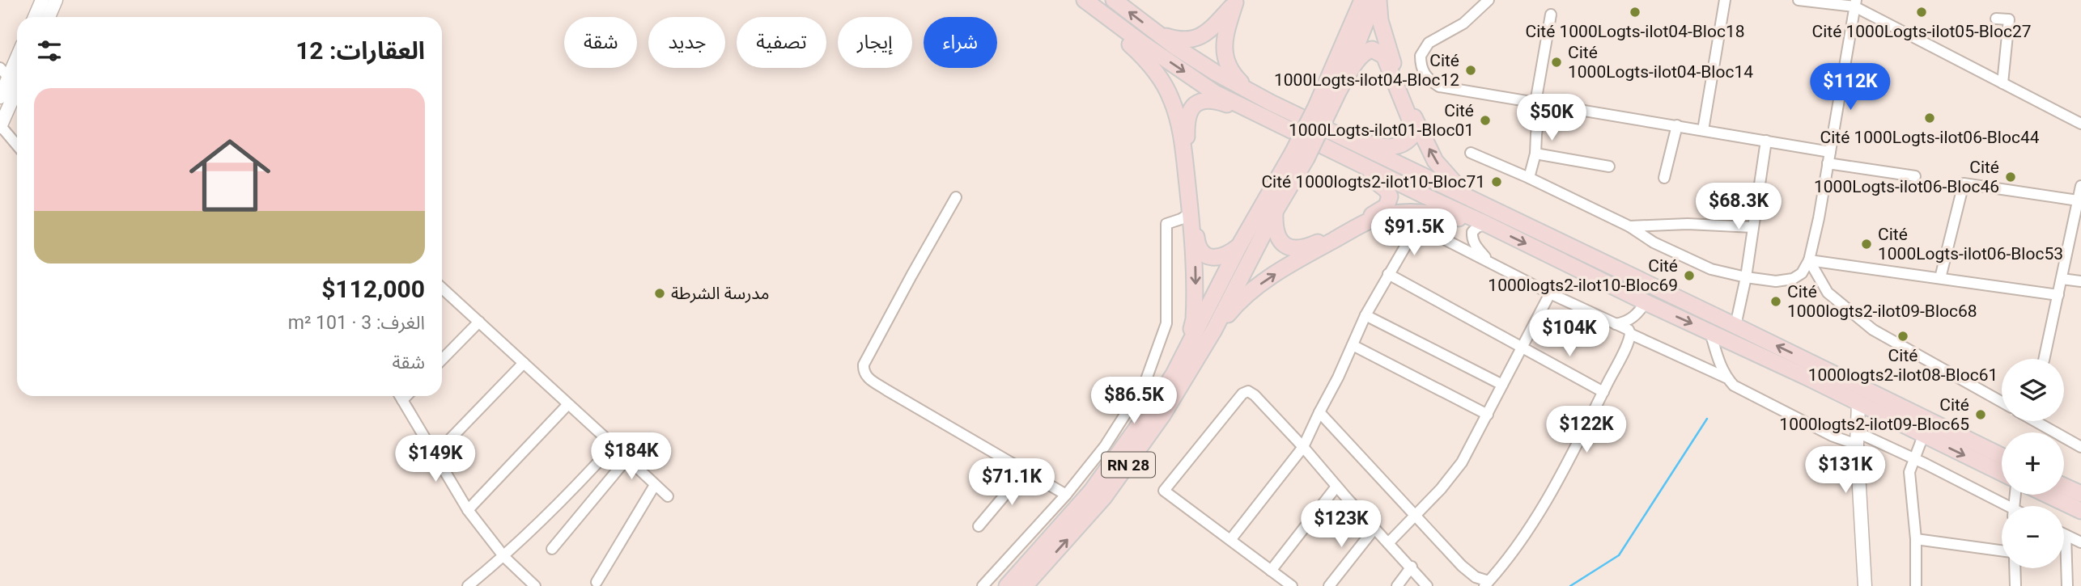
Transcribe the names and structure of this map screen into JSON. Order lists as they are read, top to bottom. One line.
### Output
{"streets":{"highway":["RN 28"]},"places":["Cité 1000Logts-ilot04-Bloc18","Cité 1000Logts-ilot05-Bloc27","Cité 1000Logts-ilot04-Bloc14","Cité 1000Logts-ilot04-Bloc12","Cité 1000Logts-ilot06-Bloc44","Cité 1000Logts-ilot01-Bloc01","Cité 1000Logts-ilot06-Bloc46","Cité 1000logts2-ilot10-Bloc71","Cité 1000Logts-ilot06-Bloc53","Cité 1000logts2-ilot10-Bloc69","مدرسة الشرطة","Cité 1000logts2-ilot09-Bloc68","Cité 1000logts2-ilot08-Bloc61","Cité 1000logts2-ilot09-Bloc65"],"page":{"chip":["شراء","إيجار","تصفية","جديد","شقة"],"heading":"العقارات: 12","price":["$112K","$50K","$68.3K","$91.5K","$104K","$86.5K","$122K","$184K","$149K","$131K","$71.1K","$123K"],"list":[{"name":"$112,000","note":"الغرف: 3 · 101 m² · شقة"}],"map_buttons":["+","−"]}}
